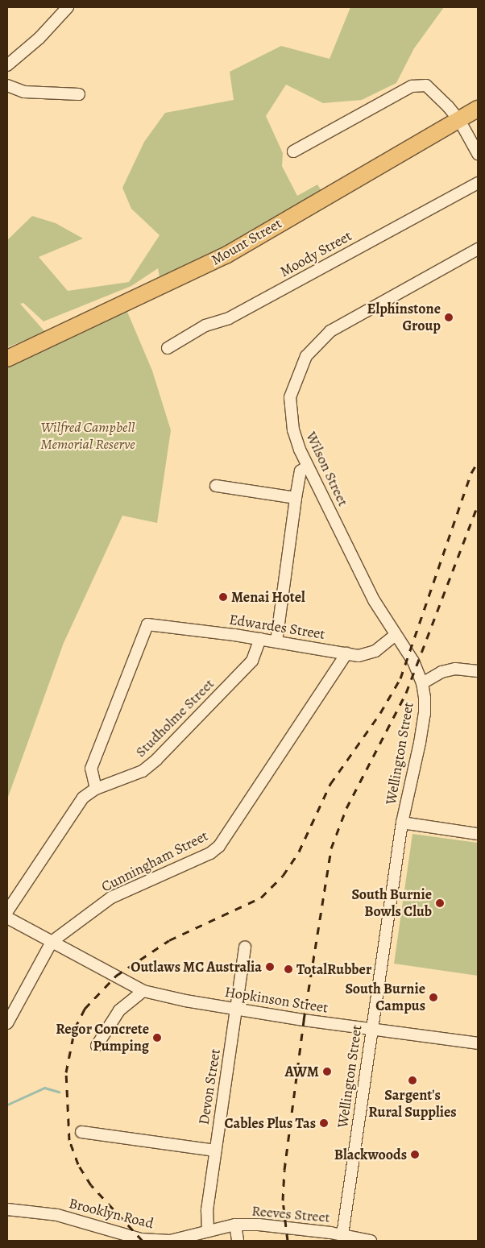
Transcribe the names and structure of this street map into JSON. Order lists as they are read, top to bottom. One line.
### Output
{"streets":{"highway":["Mount Street"],"street":["Moody Street","Wilson Street","Edwardes Street","Studholme Street","Wellington Street","Cunningham Street","Hopkinson Street","Devon Street","Brooklyn Road","Reeves Street"]},"crossings":[["Wilson Street","Edwardes Street"],["Wilson Street","Wellington Street"],["Edwardes Street","Studholme Street"],["Edwardes Street","Cunningham Street"],["Wellington Street","Hopkinson Street"],["Wellington Street","Reeves Street"],["Cunningham Street","Hopkinson Street"],["Hopkinson Street","Devon Street"],["Devon Street","Brooklyn Road"],["Devon Street","Reeves Street"],["Brooklyn Road","Reeves Street"]],"parks":["Wilfred Campbell Memorial Reserve"],"places":["Elphinstone Group","Menai Hotel","South Burnie Bowls Club","Outlaws MC Australia","TotalRubber","South Burnie Campus","Regor Concrete Pumping","AWM","Sargent's Rural Supplies","Cables Plus Tas","Blackwoods"]}
